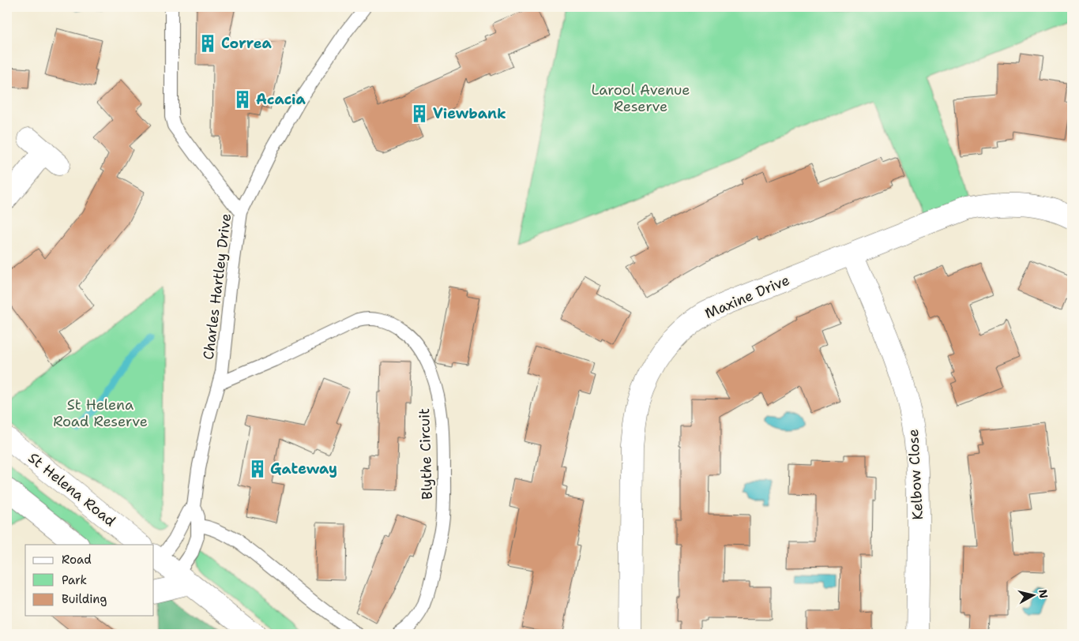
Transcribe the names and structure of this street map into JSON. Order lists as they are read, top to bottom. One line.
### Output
{"streets":{"street":["Maxine Drive","Kelbow Close","St Helena Road"],"lane":["Charles Hartley Drive","Blythe Circuit"]},"crossings":[["Charles Hartley Drive","Blythe Circuit"],["Maxine Drive","Kelbow Close"]],"parks":["Larool Avenue Reserve","St Helena Road Reserve"],"places":{"building":["Correa","Acacia","Viewbank","Gateway"]},"legend":["Road","Park","Building"],"north":"right"}
